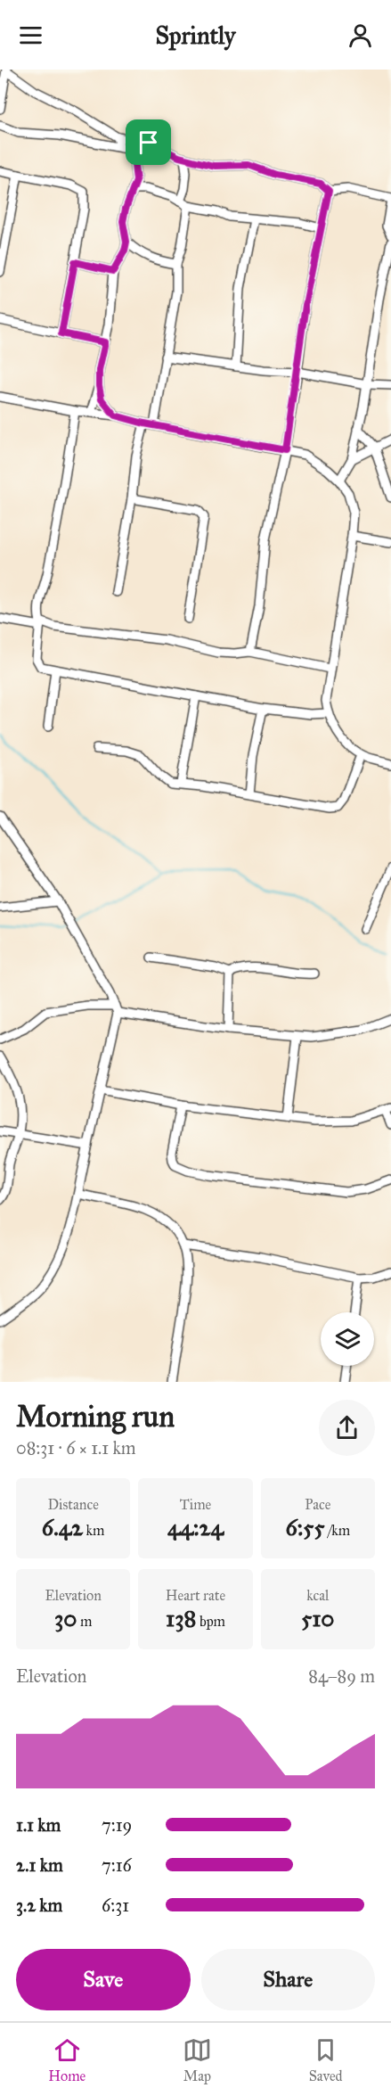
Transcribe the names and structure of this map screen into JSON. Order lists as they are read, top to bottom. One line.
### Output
{"page":{"header":"Sprintly","heading":["Morning run","08:31 · 6 × 1.1 km"],"stats":[["Distance","6.42 km"],["Time","44:24"],["Pace","6:55 /km"],["Elevation","30 m"],["Heart rate","138 bpm"],["kcal","510"]],"chart":["Elevation","84–89 m"],"list":[{"name":"1.1 km","note":"7:19"},{"name":"2.1 km","note":"7:16"},{"name":"3.2 km","note":"6:31"}],"buttons":["Save","Share"],"tabs":["Home","Map","Saved"]}}
